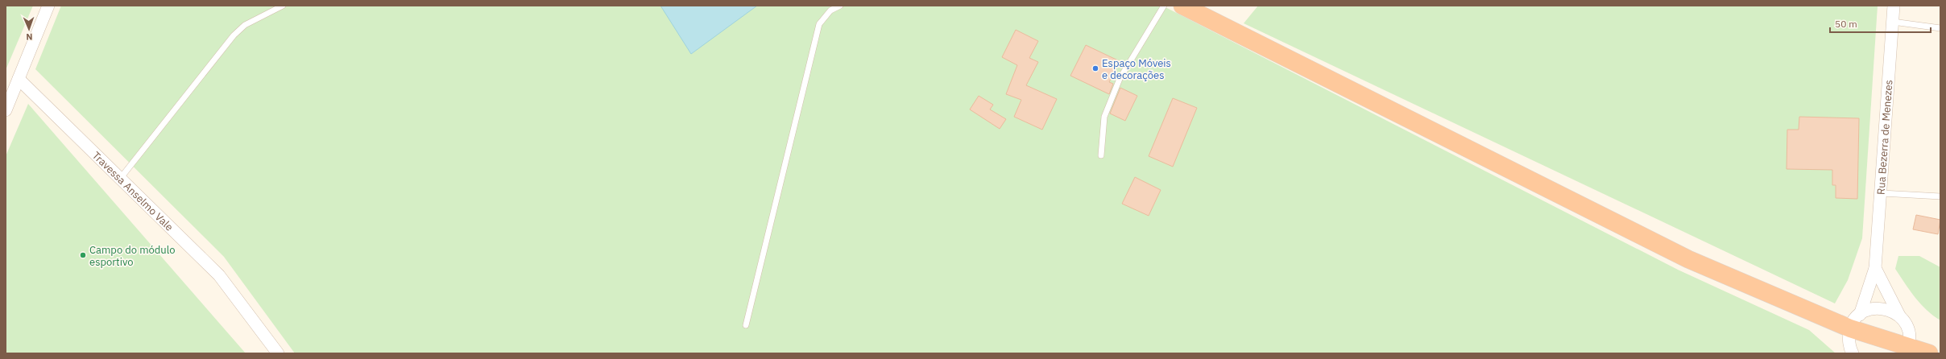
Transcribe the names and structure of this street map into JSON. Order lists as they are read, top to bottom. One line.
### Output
{"streets":{"street":["Rua Bezerra de Menezes","Travessa Anselmo Vale"]},"places":["Espaço Móveis e decorações","Campo do módulo esportivo"],"scale_bar":"50 m","north":"bottom"}
